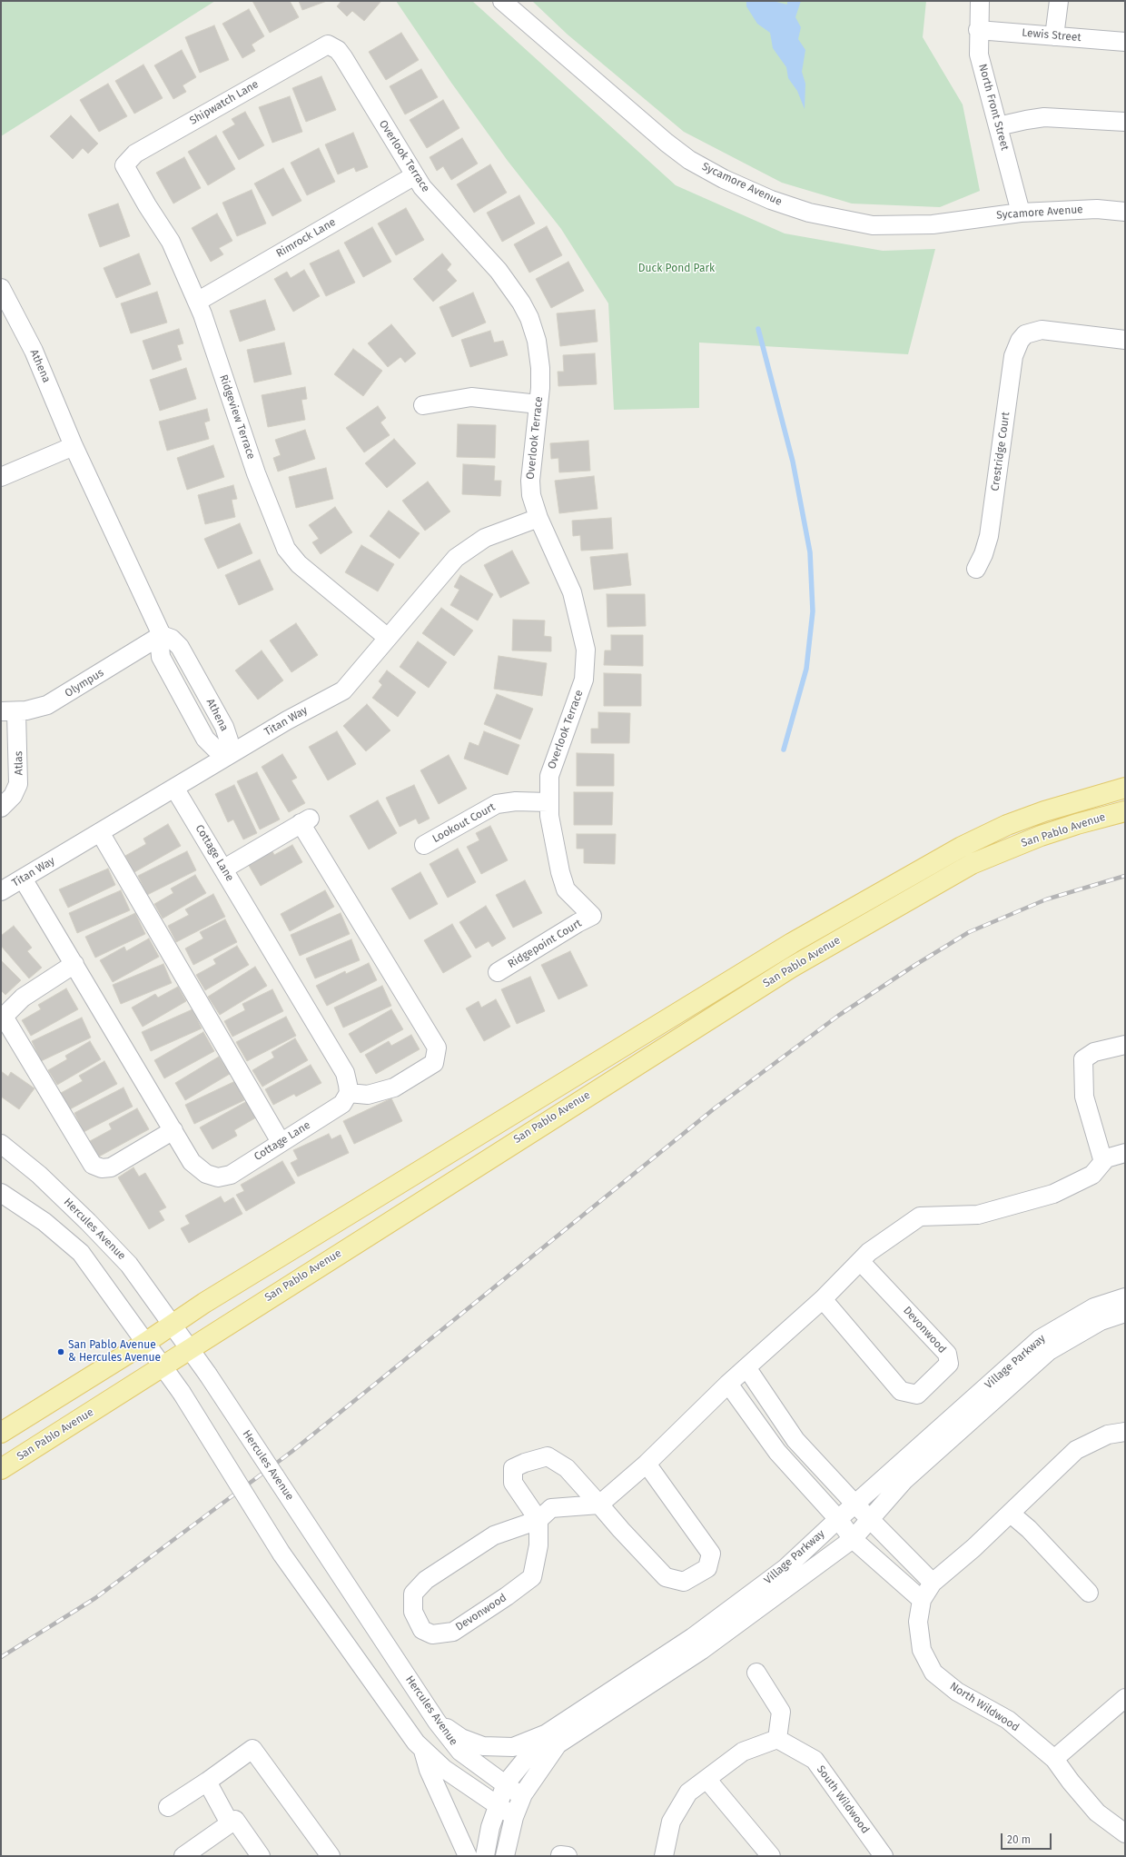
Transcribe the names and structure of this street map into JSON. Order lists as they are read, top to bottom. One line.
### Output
{"streets":{"main road":["San Pablo Avenue"],"street":["Lewis Street","Shipwatch Lane","North Front Street","Overlook Terrace","Sycamore Avenue","Rimrock Lane","Athena","Ridgeview Terrace","Crestridge Court","Olympus","Titan Way","Atlas","Lookout Court","Cottage Lane","Ridgepoint Court","Hercules Avenue","Devonwood","Village Parkway","North Wildwood","South Wildwood"]},"crossings":[["Lewis Street","North Front Street"],["Shipwatch Lane","Overlook Terrace"],["Shipwatch Lane","Ridgeview Terrace"],["North Front Street","Sycamore Avenue"],["Overlook Terrace","Rimrock Lane"],["Overlook Terrace","Titan Way"],["Overlook Terrace","Lookout Court"],["Overlook Terrace","Ridgepoint Court"],["Rimrock Lane","Ridgeview Terrace"],["Athena","Olympus"],["Athena","Titan Way"],["Ridgeview Terrace","Titan Way"],["Olympus","Atlas"],["Titan Way","Cottage Lane"],["San Pablo Avenue","Hercules Avenue"],["Hercules Avenue","Village Parkway"]],"parks":["Duck Pond Park"],"places":["San Pablo Avenue & Hercules Avenue"],"scale_bar":"20 m"}
